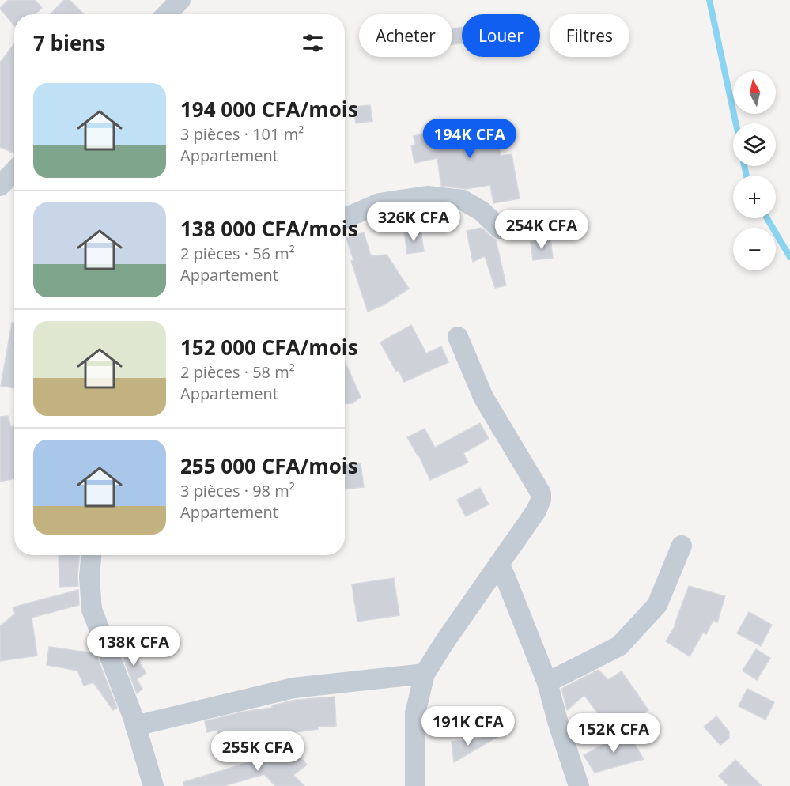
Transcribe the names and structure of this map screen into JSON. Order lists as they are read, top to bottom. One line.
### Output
{"north":"top","page":{"chip":["Acheter","Louer","Filtres"],"heading":"7 biens","map_buttons":["+","−"],"list":[{"name":"194 000 CFA/mois","note":"3 pièces · 101 m² · Appartement"},{"name":"138 000 CFA/mois","note":"2 pièces · 56 m² · Appartement"},{"name":"152 000 CFA/mois","note":"2 pièces · 58 m² · Appartement"},{"name":"255 000 CFA/mois","note":"3 pièces · 98 m² · Appartement"}],"price":["194K CFA","326K CFA","254K CFA","138K CFA","191K CFA","152K CFA","255K CFA"]}}
